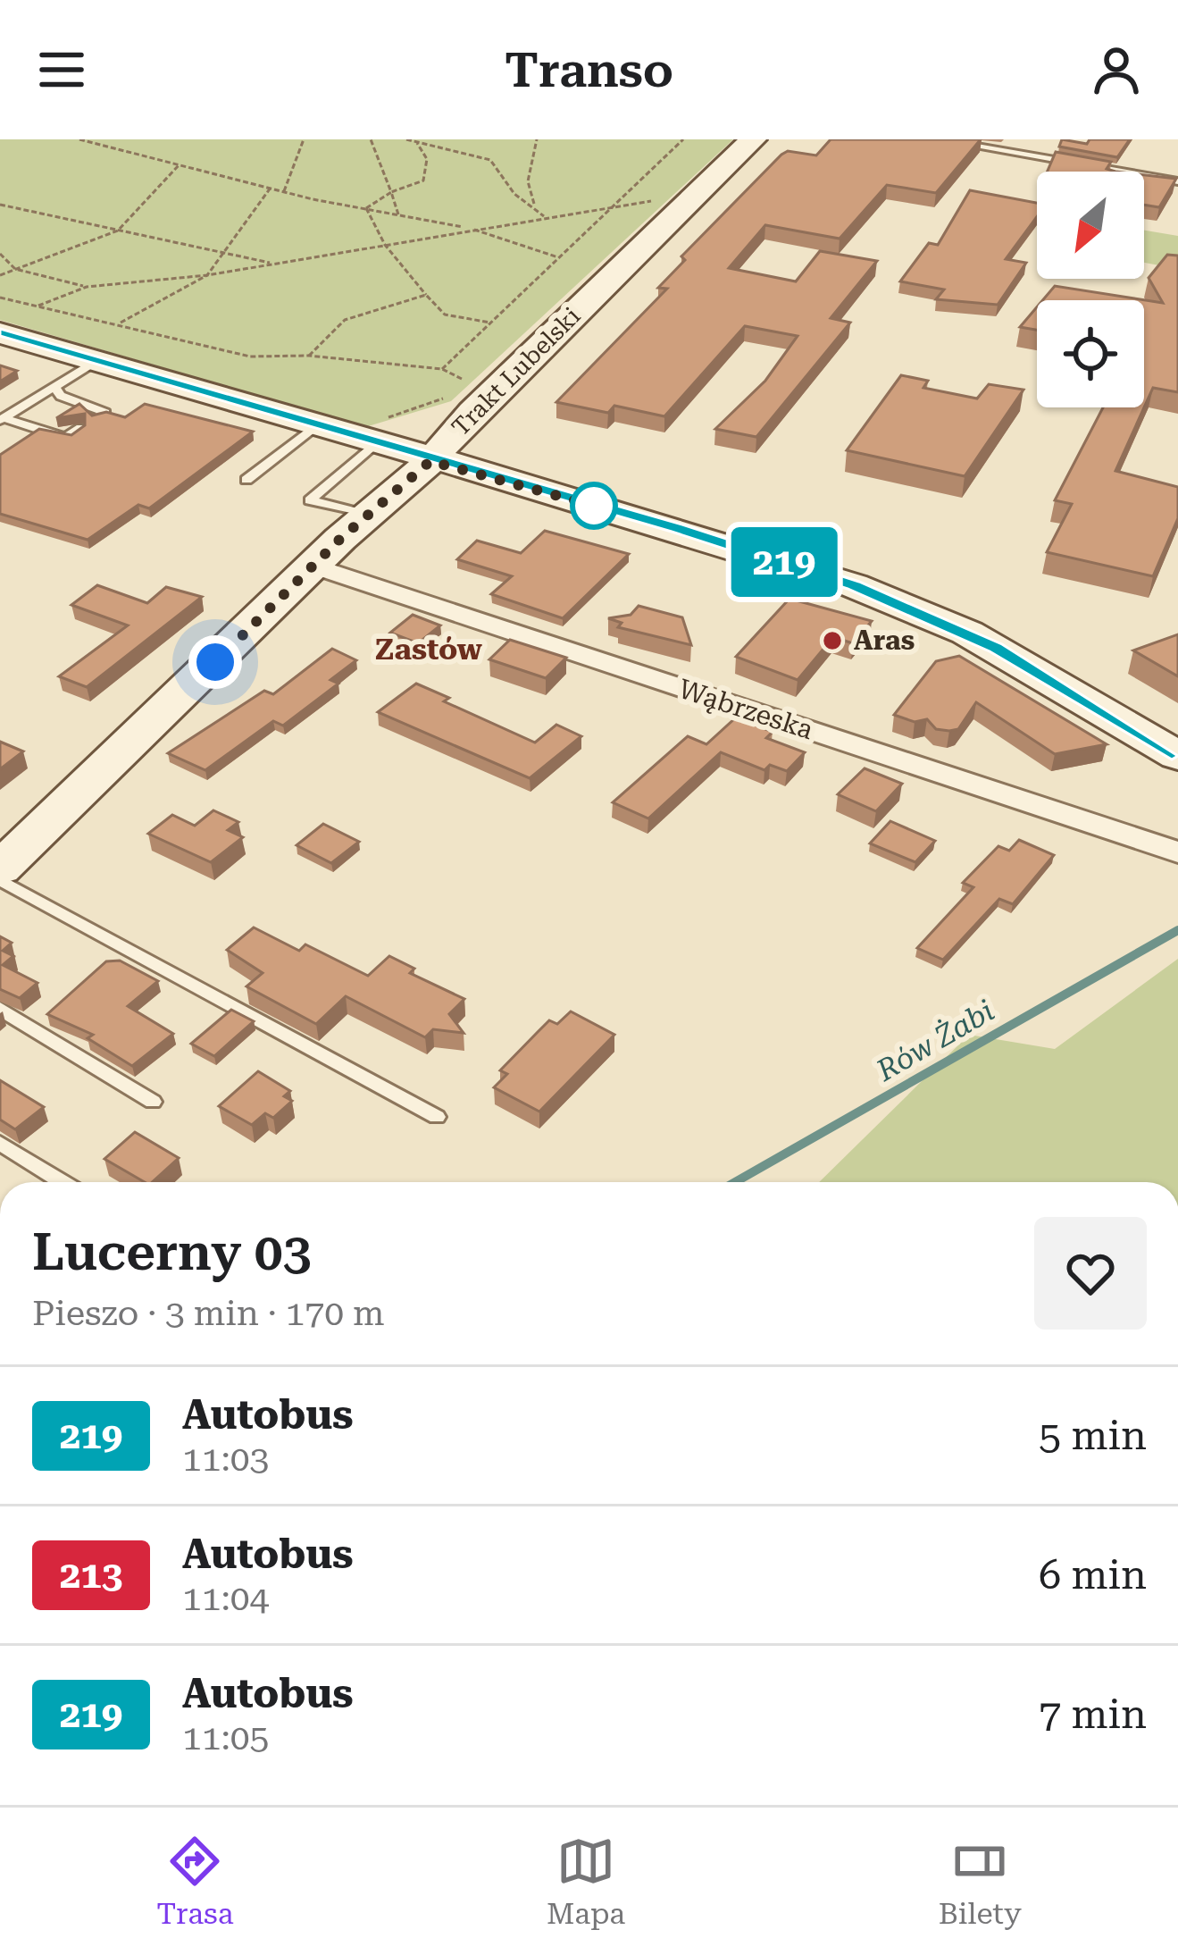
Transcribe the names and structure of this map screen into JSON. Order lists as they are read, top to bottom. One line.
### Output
{"streets":{"street":["Trakt Lubelski","Wąbrzeska"]},"crossings":[["Trakt Lubelski","Wąbrzeska"]],"districts":["Zastów"],"water":["Rów Żabi"],"places":["Aras"],"lines":["bus line 219"],"north":"bottom left","page":{"header":"Transo","on_map":"219","heading":["Lucerny 03","Pieszo · 3 min · 170 m"],"list":[{"mark":"219","name":"Autobus","note":"11:03","value":"5 min"},{"mark":"213","name":"Autobus","note":"11:04","value":"6 min"},{"mark":"219","name":"Autobus","note":"11:05","value":"7 min"}],"tabs":["Trasa","Mapa","Bilety"]}}
